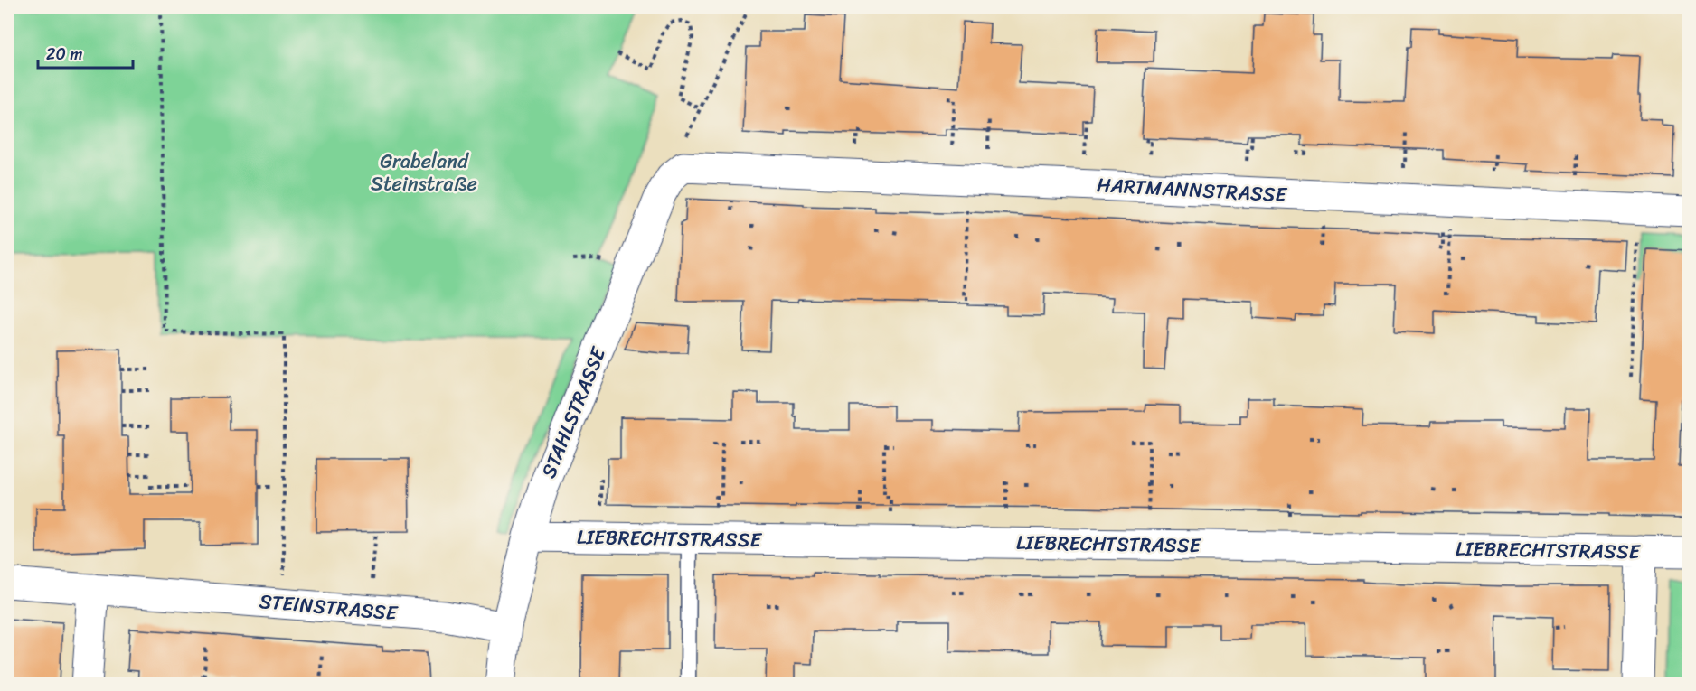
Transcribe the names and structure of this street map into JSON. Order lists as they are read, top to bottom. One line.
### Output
{"streets":{"street":["HARTMANNSTRASSE","STAHLSTRASSE","LIEBRECHTSTRASSE","STEINSTRASSE"]},"crossings":[["HARTMANNSTRASSE","STAHLSTRASSE"],["STAHLSTRASSE","LIEBRECHTSTRASSE"],["STAHLSTRASSE","STEINSTRASSE"]],"parks":["Grabeland Steinstraße"],"scale_bar":"20 m"}
